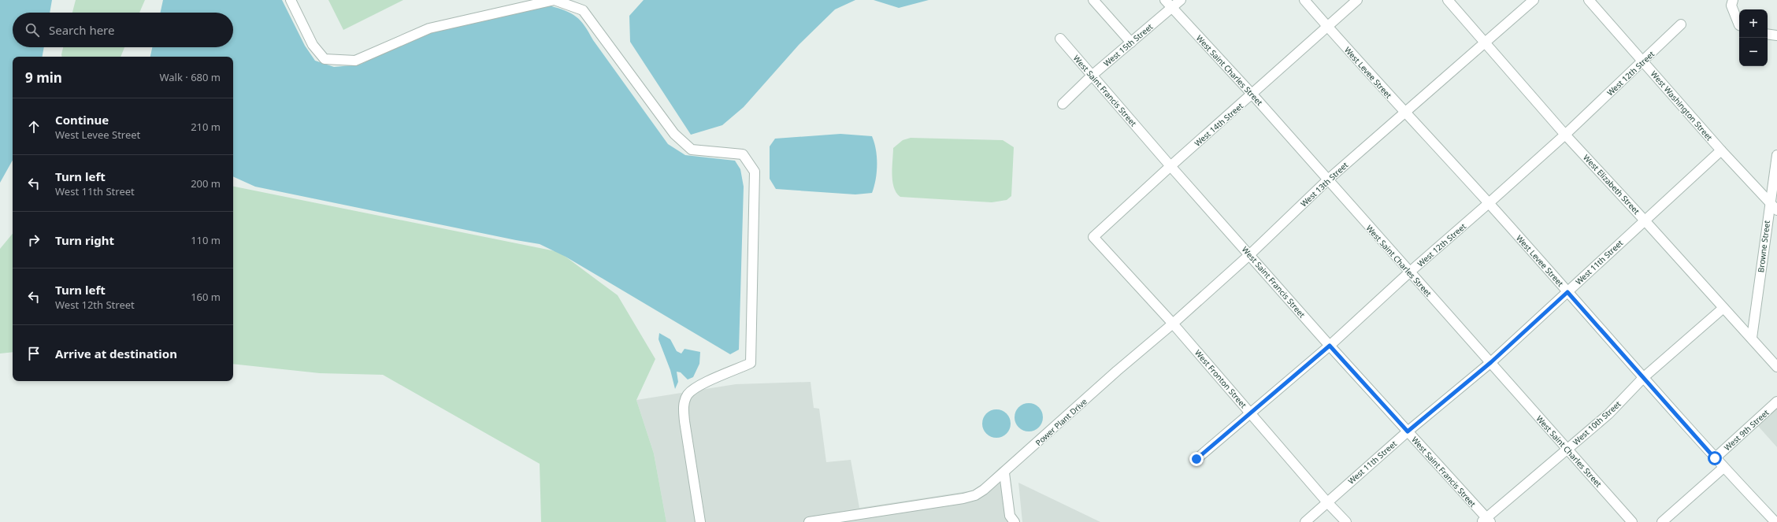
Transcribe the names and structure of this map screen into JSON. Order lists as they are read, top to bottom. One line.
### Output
{"streets":{"street":["West 15th Street","West Saint Charles Street","West Levee Street","West 12th Street","West Saint Francis Street","West Washington Street","West 14th Street","West 13th Street","West Elizabeth Street","Browne Street","West 11th Street","West Fronton Street","Power Plant Drive","West 10th Street","West 9th Street"]},"crossings":[["West 15th Street","West Saint Charles Street"],["West 15th Street","West Saint Francis Street"],["West Saint Charles Street","West 12th Street"],["West Saint Charles Street","West 14th Street"],["West Saint Charles Street","West 13th Street"],["West Saint Charles Street","West 11th Street"],["West Saint Charles Street","West 10th Street"],["West Levee Street","West 12th Street"],["West Levee Street","West 14th Street"],["West Levee Street","West 13th Street"],["West Levee Street","West 11th Street"],["West Levee Street","West 10th Street"],["West Levee Street","West 9th Street"],["West 12th Street","West Saint Francis Street"],["West 12th Street","West Washington Street"],["West 12th Street","West Elizabeth Street"],["West 12th Street","West Fronton Street"],["West Saint Francis Street","West 14th Street"],["West Saint Francis Street","West 13th Street"],["West Saint Francis Street","West 11th Street"],["West Saint Francis Street","West 10th Street"],["West Washington Street","Browne Street"],["West Washington Street","West 11th Street"],["West 14th Street","West Fronton Street"],["West 13th Street","West Elizabeth Street"],["West 13th Street","West Fronton Street"],["West 13th Street","Power Plant Drive"],["West Elizabeth Street","Browne Street"],["West Elizabeth Street","West 11th Street"],["West Elizabeth Street","West 10th Street"],["West 11th Street","West Fronton Street"]],"page":{"map_buttons":["+","−"],"search":"Search here","heading":["9 min","Walk · 680 m"],"list":[["Continue","West Levee Street","210 m"],["Turn left","West 11th Street","200 m"],["Turn right","110 m"],["Turn left","West 12th Street","160 m"],"Arrive at destination"]}}
